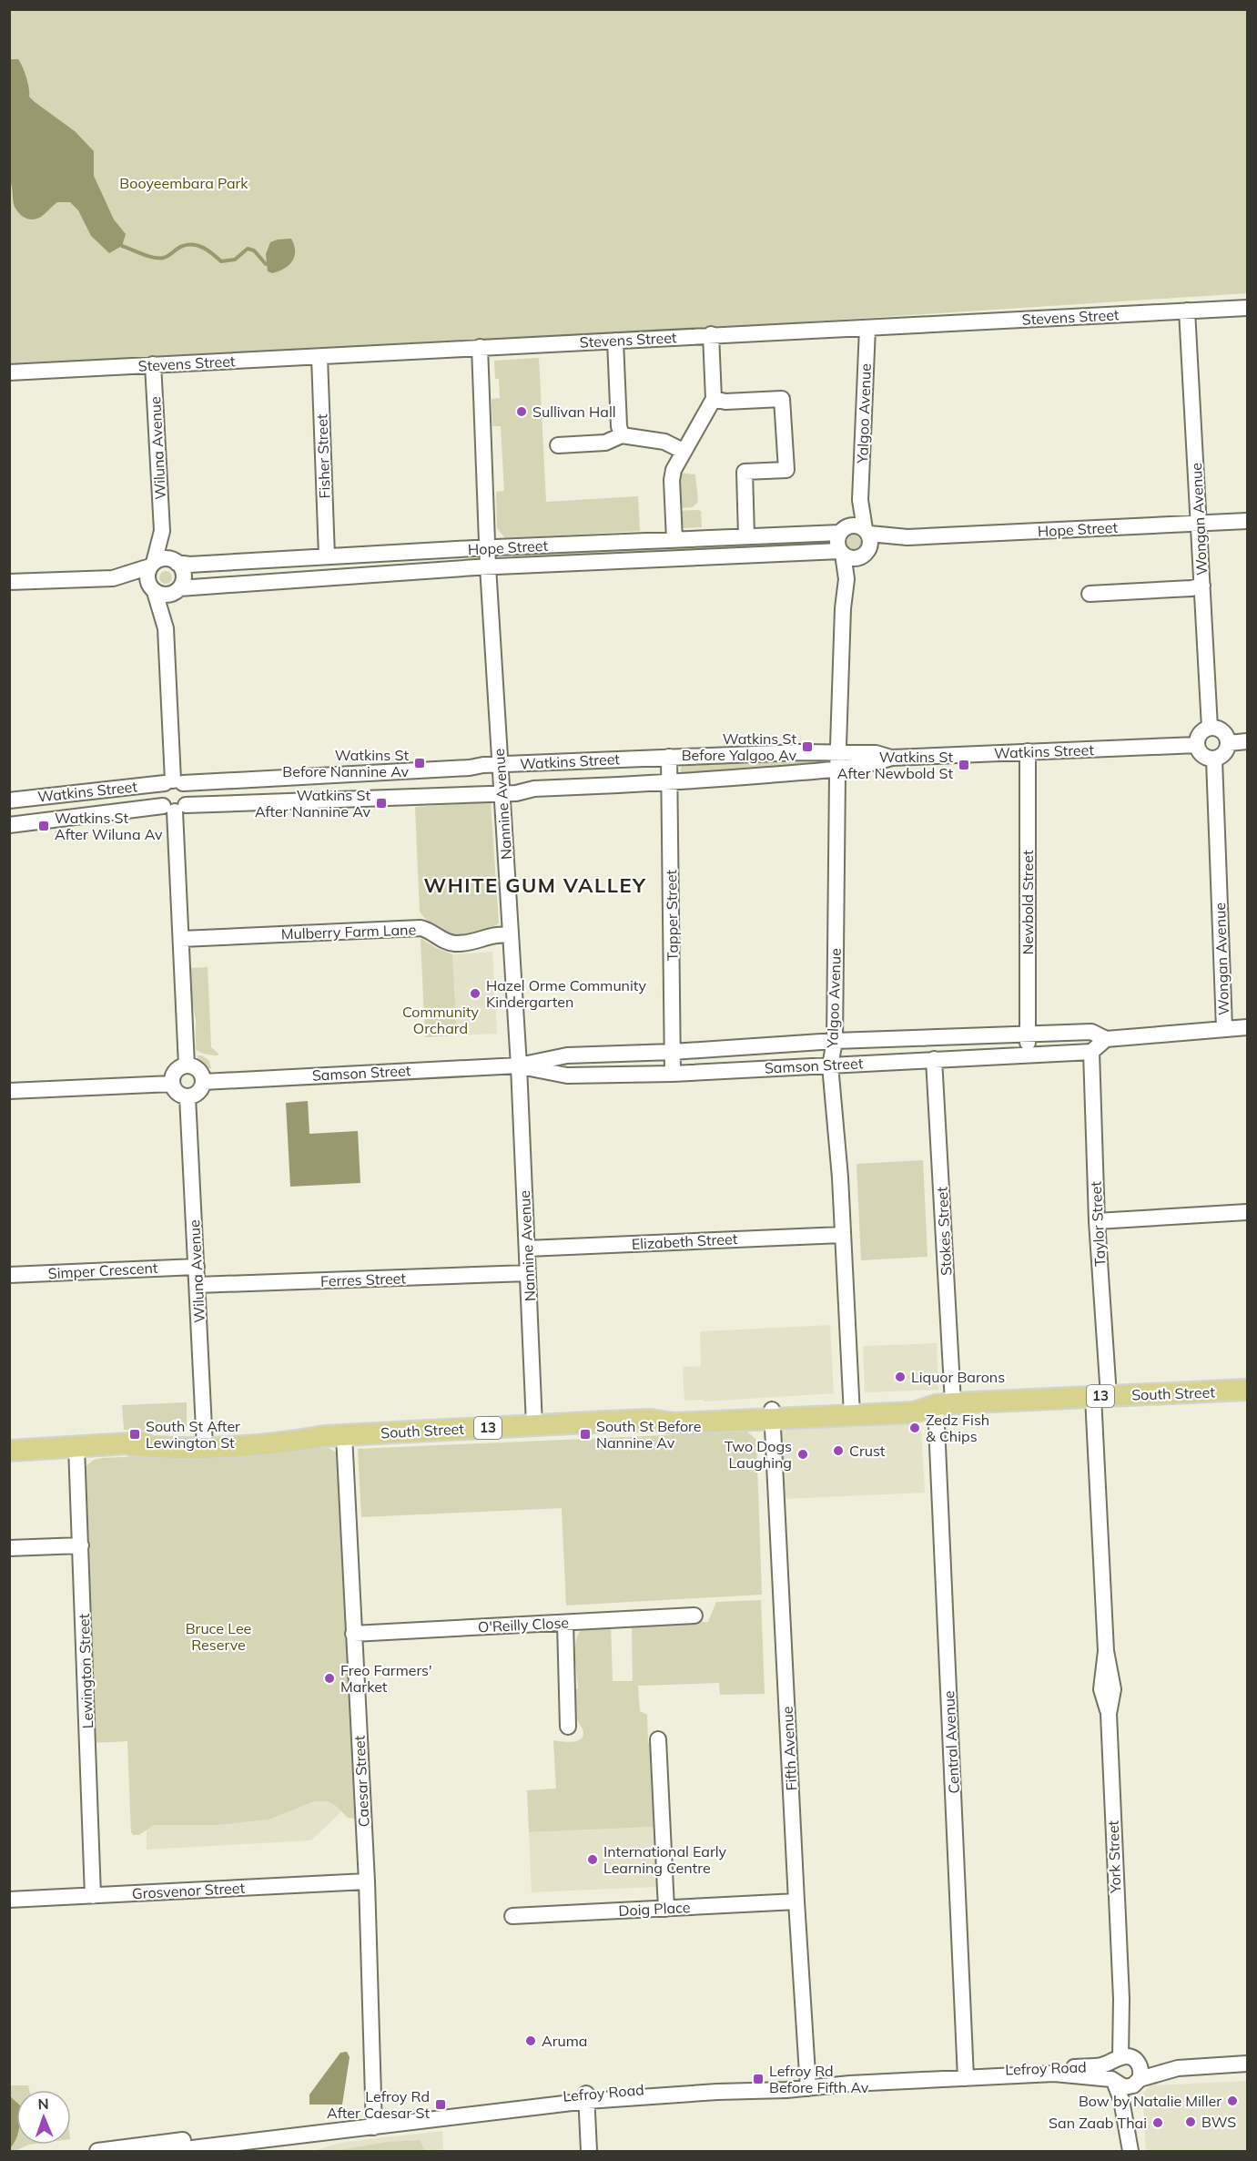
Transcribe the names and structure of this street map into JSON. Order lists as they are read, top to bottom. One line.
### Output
{"streets":{"main road":["South Street","13"],"street":["Stevens Street","Yalgoo Avenue","Wiluna Avenue","Fisher Street","Wongan Avenue","Hope Street","Watkins Street","Nannine Avenue","Newbold Street","Tapper Street","Mulberry Farm Lane","Samson Street","Taylor Street","Stokes Street","Elizabeth Street","Simper Crescent","Ferres Street","O'Reilly Close","Lewington Street","Central Avenue","Fifth Avenue","Caesar Street","York Street","Grosvenor Street","Doig Place","Lefroy Road"]},"crossings":[["Stevens Street","Yalgoo Avenue"],["Stevens Street","Wiluna Avenue"],["Stevens Street","Fisher Street"],["Stevens Street","Wongan Avenue"],["Stevens Street","Nannine Avenue"],["Yalgoo Avenue","Hope Street"],["Yalgoo Avenue","Watkins Street"],["Yalgoo Avenue","Samson Street"],["Yalgoo Avenue","Elizabeth Street"],["Yalgoo Avenue","South Street"],["Wiluna Avenue","Hope Street"],["Wiluna Avenue","Samson Street"],["Wiluna Avenue","Simper Crescent"],["Wiluna Avenue","Ferres Street"],["Wiluna Avenue","South Street"],["Fisher Street","Hope Street"],["Wongan Avenue","Hope Street"],["Wongan Avenue","Watkins Street"],["Wongan Avenue","Samson Street"],["Hope Street","Nannine Avenue"],["Watkins Street","Nannine Avenue"],["Watkins Street","Newbold Street"],["Watkins Street","Tapper Street"],["Nannine Avenue","Mulberry Farm Lane"],["Nannine Avenue","Samson Street"],["Nannine Avenue","Elizabeth Street"],["Nannine Avenue","Ferres Street"],["Nannine Avenue","South Street"],["Newbold Street","Samson Street"],["Tapper Street","Samson Street"],["Samson Street","Taylor Street"],["Samson Street","Stokes Street"],["Taylor Street","South Street"],["Taylor Street","York Street"],["Stokes Street","South Street"],["Stokes Street","Central Avenue"],["South Street","Lewington Street"],["South Street","Central Avenue"],["South Street","Fifth Avenue"],["South Street","Caesar Street"],["South Street","York Street"],["O'Reilly Close","Caesar Street"],["Lewington Street","Grosvenor Street"],["Central Avenue","Lefroy Road"],["Fifth Avenue","Doig Place"],["Fifth Avenue","Lefroy Road"],["Caesar Street","Grosvenor Street"],["Caesar Street","Lefroy Road"],["York Street","Lefroy Road"]],"districts":["WHITE GUM VALLEY"],"parks":["Booyeembara Park","Community Orchard","Bruce Lee Reserve"],"places":{"other":["Sullivan Hall","Hazel Orme Community Kindergarten","Liquor Barons","Zedz Fish & Chips","Crust","Two Dogs Laughing","Freo Farmers' Market","International Early Learning Centre","Aruma","Bow by Natalie Miller","BWS","San Zaab Thai"],"transit":["Watkins St Before Yalgoo Av","Watkins St Before Nannine Av","Watkins St After Newbold St","Watkins St After Nannine Av","Watkins St After Wiluna Av","South St After Lewington St","South St Before Nannine Av","Lefroy Rd Before Fifth Av","Lefroy Rd After Caesar St"]},"north":"top"}
